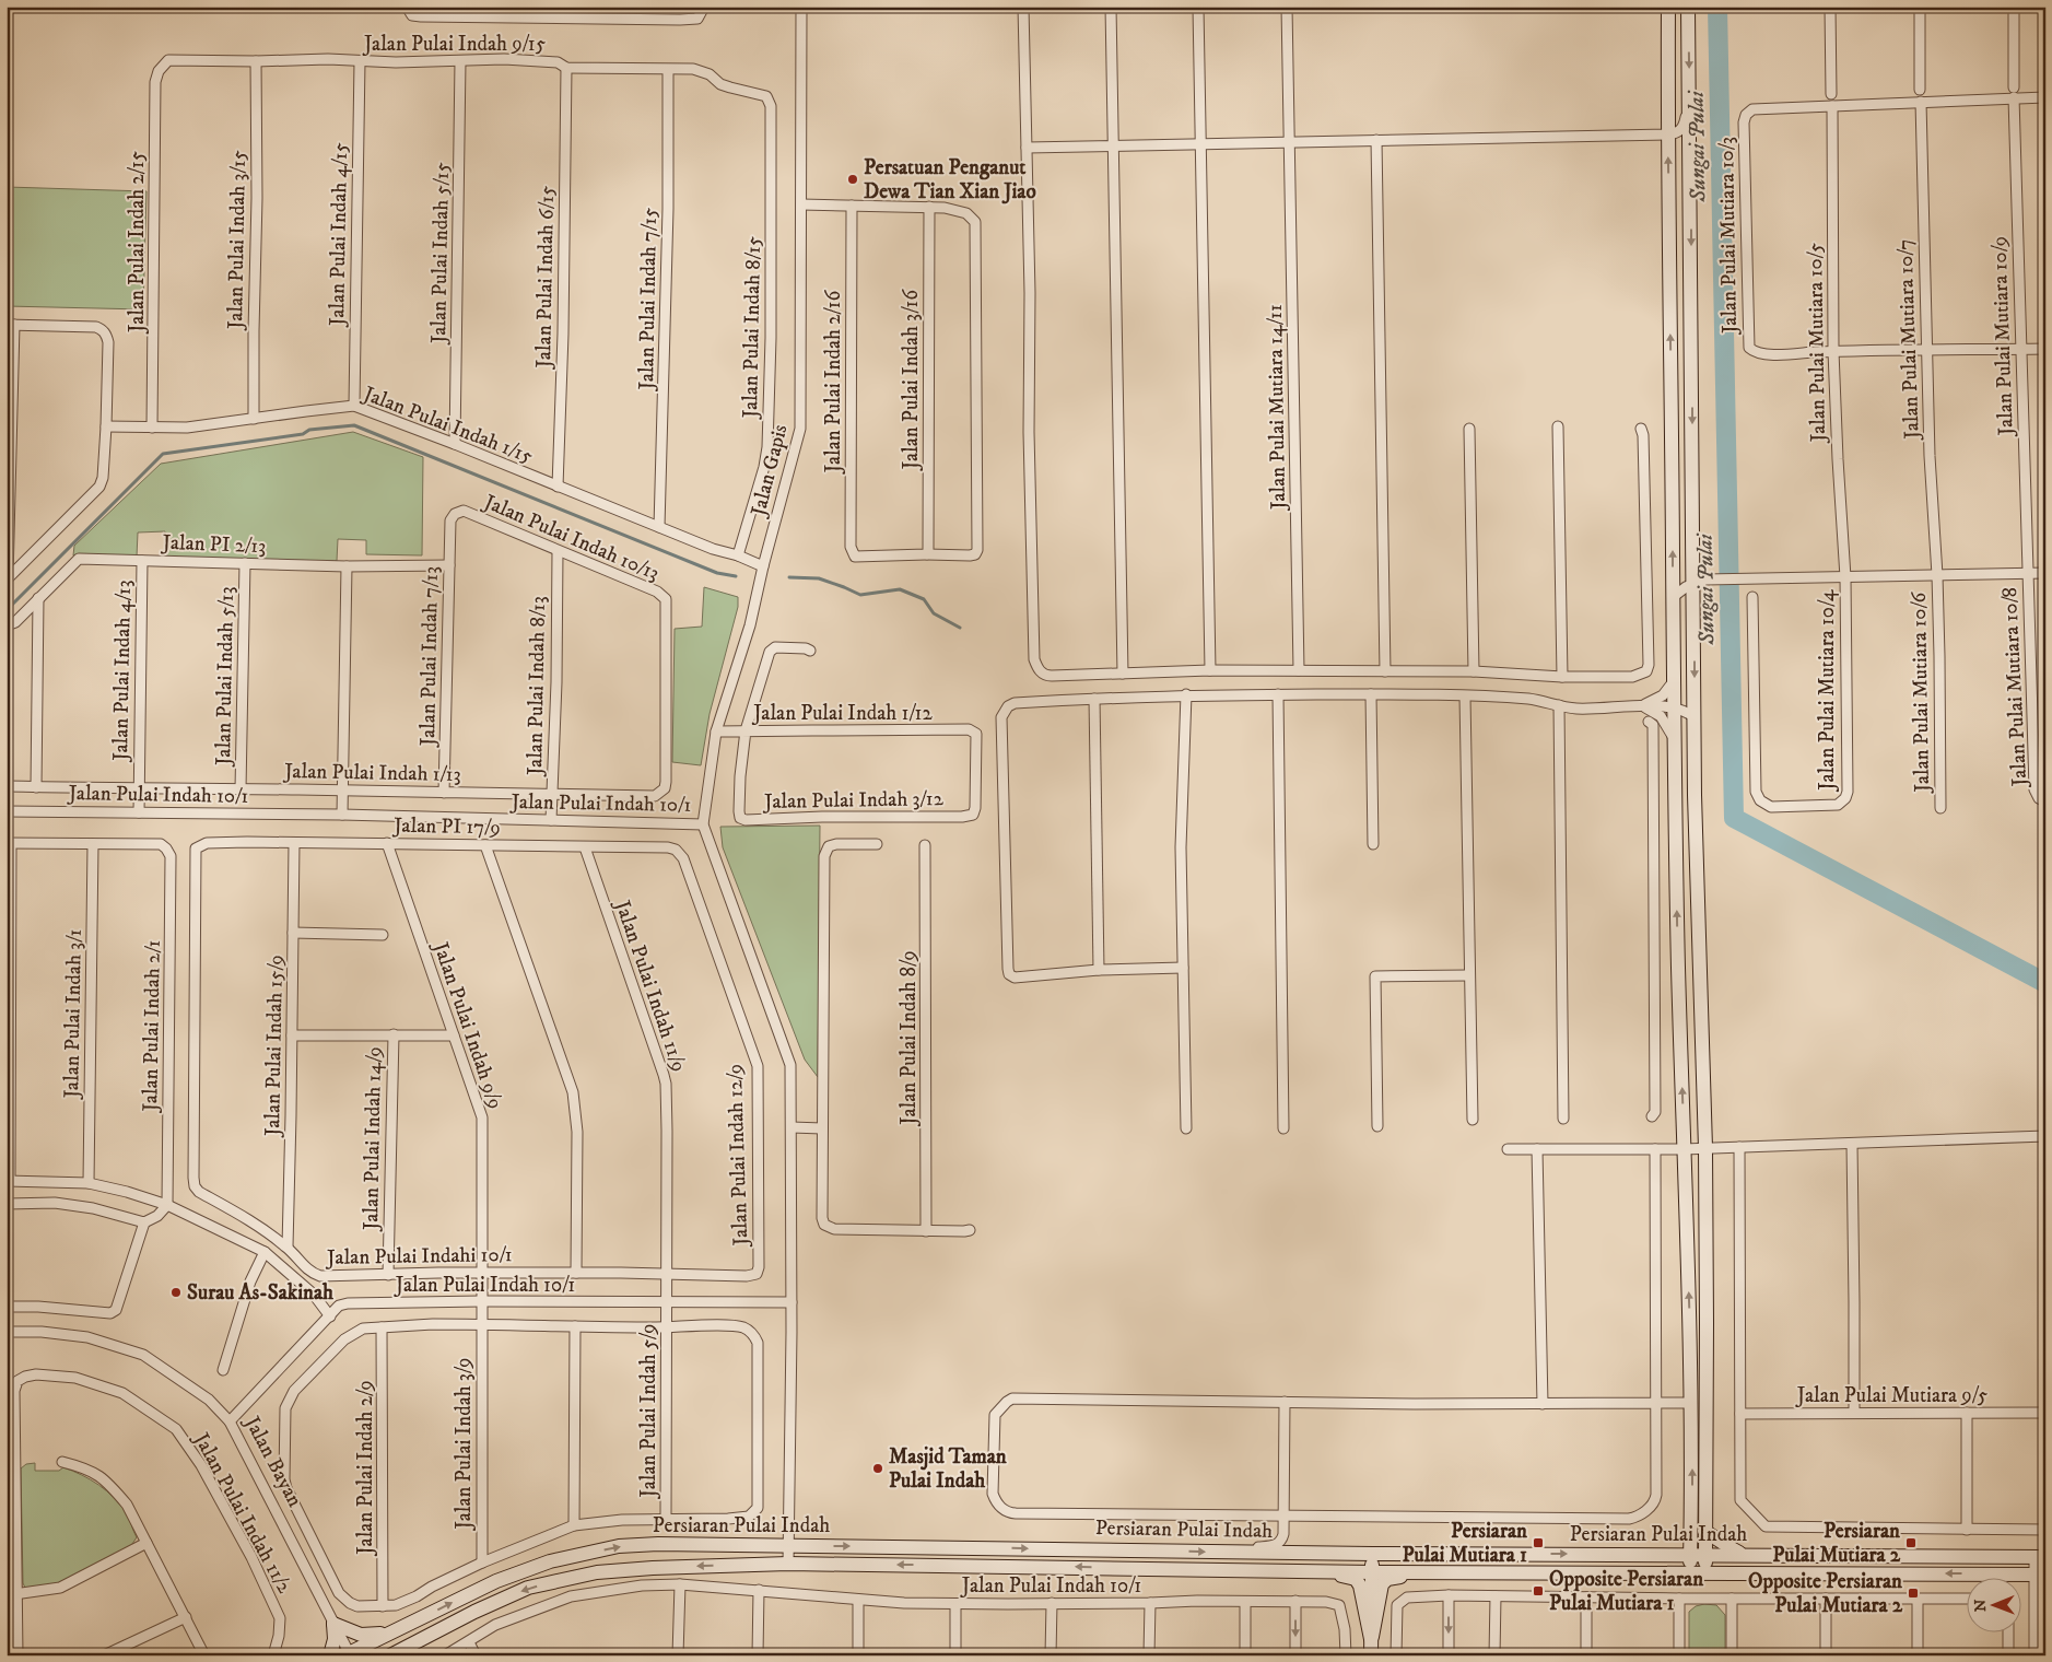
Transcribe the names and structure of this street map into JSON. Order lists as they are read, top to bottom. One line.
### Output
{"streets":{"main road":["Persiaran Pulai Indah"],"street":["Jalan Pulai Indah 9/15","Jalan Pulai Indah 4/15","Jalan Pulai Mutiara 10/3","Jalan Pulai Indah 3/15","Jalan Pulai Indah 2/15","Jalan Pulai Indah 5/15","Jalan Pulai Indah 6/15","Jalan Pulai Indah 7/15","Jalan Pulai Indah 8/15","Jalan Pulai Mutiara 10/9","Jalan Pulai Mutiara 10/7","Jalan Pulai Mutiara 10/5","Jalan Pulai Indah 3/16","Jalan Pulai Indah 2/16","Jalan Pulai Mutiara 14/11","Jalan Pulai Indah 1/15","Jalan Gapis","Jalan Pulai Indah 10/13","Jalan PI 2/13","Jalan Pulai Indah 7/13","Jalan Pulai Indah 4/13","Jalan Pulai Indah 5/13","Jalan Pulai Indah 8/13","Jalan Pulai Mutiara 10/8","Jalan Pulai Mutiara 10/4","Jalan Pulai Mutiara 10/6","Jalan Pulai Indah 1/12","Jalan Pulai Indah 1/13","Jalan Pulai Indah 10/1","Jalan Pulai Indah 3/12","Jalan PI 17/9","Jalan Pulai Indah 11/9","Jalan Pulai Indah 3/1","Jalan Pulai Indah 2/1","Jalan Pulai Indah 9/9","Jalan Pulai Indah 8/9","Jalan Pulai Indah 15/9","Jalan Pulai Indah 14/9","Jalan Pulai Indah 12/9","Jalan Pulai Indahi 10/1","Jalan Pulai Mutiara 9/5","Jalan Pulai Indah 5/9","Jalan Pulai Indah 3/9","Jalan Bayan","Jalan Pulai Indah 2/9","Jalan Pulai Indah 11/2"]},"crossings":[["Jalan Pulai Indah 9/15","Jalan Pulai Indah 4/15"],["Jalan Pulai Indah 9/15","Jalan Pulai Indah 3/15"],["Jalan Pulai Indah 9/15","Jalan Pulai Indah 2/15"],["Jalan Pulai Indah 9/15","Jalan Pulai Indah 5/15"],["Jalan Pulai Indah 9/15","Jalan Pulai Indah 6/15"],["Jalan Pulai Indah 9/15","Jalan Pulai Indah 7/15"],["Jalan Pulai Indah 9/15","Jalan Pulai Indah 8/15"],["Jalan Pulai Indah 4/15","Jalan Pulai Indah 1/15"],["Jalan Pulai Mutiara 10/3","Jalan Pulai Mutiara 10/5"],["Jalan Pulai Indah 3/15","Jalan Pulai Indah 1/15"],["Jalan Pulai Indah 2/15","Jalan Pulai Indah 1/15"],["Jalan Pulai Indah 5/15","Jalan Pulai Indah 1/15"],["Jalan Pulai Indah 6/15","Jalan Pulai Indah 1/15"],["Jalan Pulai Indah 7/15","Jalan Pulai Indah 1/15"],["Jalan Pulai Indah 8/15","Jalan Pulai Indah 1/15"],["Jalan Pulai Mutiara 10/9","Jalan Pulai Mutiara 10/8"],["Jalan Pulai Mutiara 10/7","Jalan Pulai Mutiara 10/6"],["Jalan Pulai Mutiara 10/5","Jalan Pulai Mutiara 10/4"],["Jalan Pulai Indah 3/16","Jalan Pulai Indah 2/16"],["Jalan Pulai Indah 1/15","Jalan Gapis"],["Jalan Gapis","Jalan Pulai Indah 1/12"],["Jalan Gapis","Jalan Pulai Indah 10/1"],["Jalan Pulai Indah 10/13","Jalan Pulai Indah 7/13"],["Jalan Pulai Indah 10/13","Jalan Pulai Indah 8/13"],["Jalan Pulai Indah 10/13","Jalan Pulai Indah 1/13"],["Jalan PI 2/13","Jalan Pulai Indah 7/13"],["Jalan PI 2/13","Jalan Pulai Indah 4/13"],["Jalan PI 2/13","Jalan Pulai Indah 5/13"],["Jalan Pulai Indah 7/13","Jalan Pulai Indah 1/13"],["Jalan Pulai Indah 4/13","Jalan Pulai Indah 1/13"],["Jalan Pulai Indah 4/13","Jalan Pulai Indah 10/1"],["Jalan Pulai Indah 5/13","Jalan Pulai Indah 1/13"],["Jalan Pulai Indah 8/13","Jalan Pulai Indah 1/13"],["Jalan Pulai Indah 8/13","Jalan Pulai Indah 10/1"],["Jalan Pulai Indah 1/12","Jalan Pulai Indah 3/12"],["Jalan Pulai Indah 10/1","Jalan PI 17/9"],["Jalan Pulai Indah 10/1","Jalan Pulai Indah 11/9"],["Jalan Pulai Indah 10/1","Jalan Pulai Indah 9/9"],["Jalan Pulai Indah 10/1","Jalan Pulai Indahi 10/1"],["Jalan Pulai Indah 10/1","Jalan Pulai Indah 5/9"],["Jalan Pulai Indah 10/1","Jalan Pulai Indah 3/9"],["Jalan Pulai Indah 10/1","Jalan Bayan"],["Jalan Pulai Indah 10/1","Jalan Pulai Indah 2/9"],["Jalan Pulai Indah 10/1","Persiaran Pulai Indah"],["Jalan PI 17/9","Jalan Pulai Indah 11/9"],["Jalan PI 17/9","Jalan Pulai Indah 9/9"],["Jalan PI 17/9","Jalan Pulai Indah 15/9"],["Jalan PI 17/9","Jalan Pulai Indah 12/9"],["Jalan PI 17/9","Jalan Pulai Indahi 10/1"],["Jalan Pulai Indah 11/9","Jalan Pulai Indah 12/9"],["Jalan Pulai Indah 11/9","Jalan Pulai Indahi 10/1"],["Jalan Pulai Indah 11/9","Jalan Pulai Indah 5/9"],["Jalan Pulai Indah 3/1","Jalan Pulai Indah 2/1"],["Jalan Pulai Indah 9/9","Jalan Pulai Indahi 10/1"],["Jalan Pulai Indah 9/9","Jalan Pulai Indah 3/9"],["Jalan Pulai Indah 15/9","Jalan Pulai Indahi 10/1"],["Jalan Pulai Indah 14/9","Jalan Pulai Indahi 10/1"],["Jalan Pulai Indah 12/9","Jalan Pulai Indahi 10/1"],["Jalan Bayan","Persiaran Pulai Indah"]],"water":["Sungai Pulai"],"places":{"other":["Persatuan Penganut Dewa Tian Xian Jiao","Surau As-Sakinah","Masjid Taman Pulai Indah"],"transit":["Persiaran Pulai Mutiara 1","Persiaran Pulai Mutiara 2","Opposite Persiaran Pulai Mutiara 1","Opposite Persiaran Pulai Mutiara 2"]},"north":"left"}
